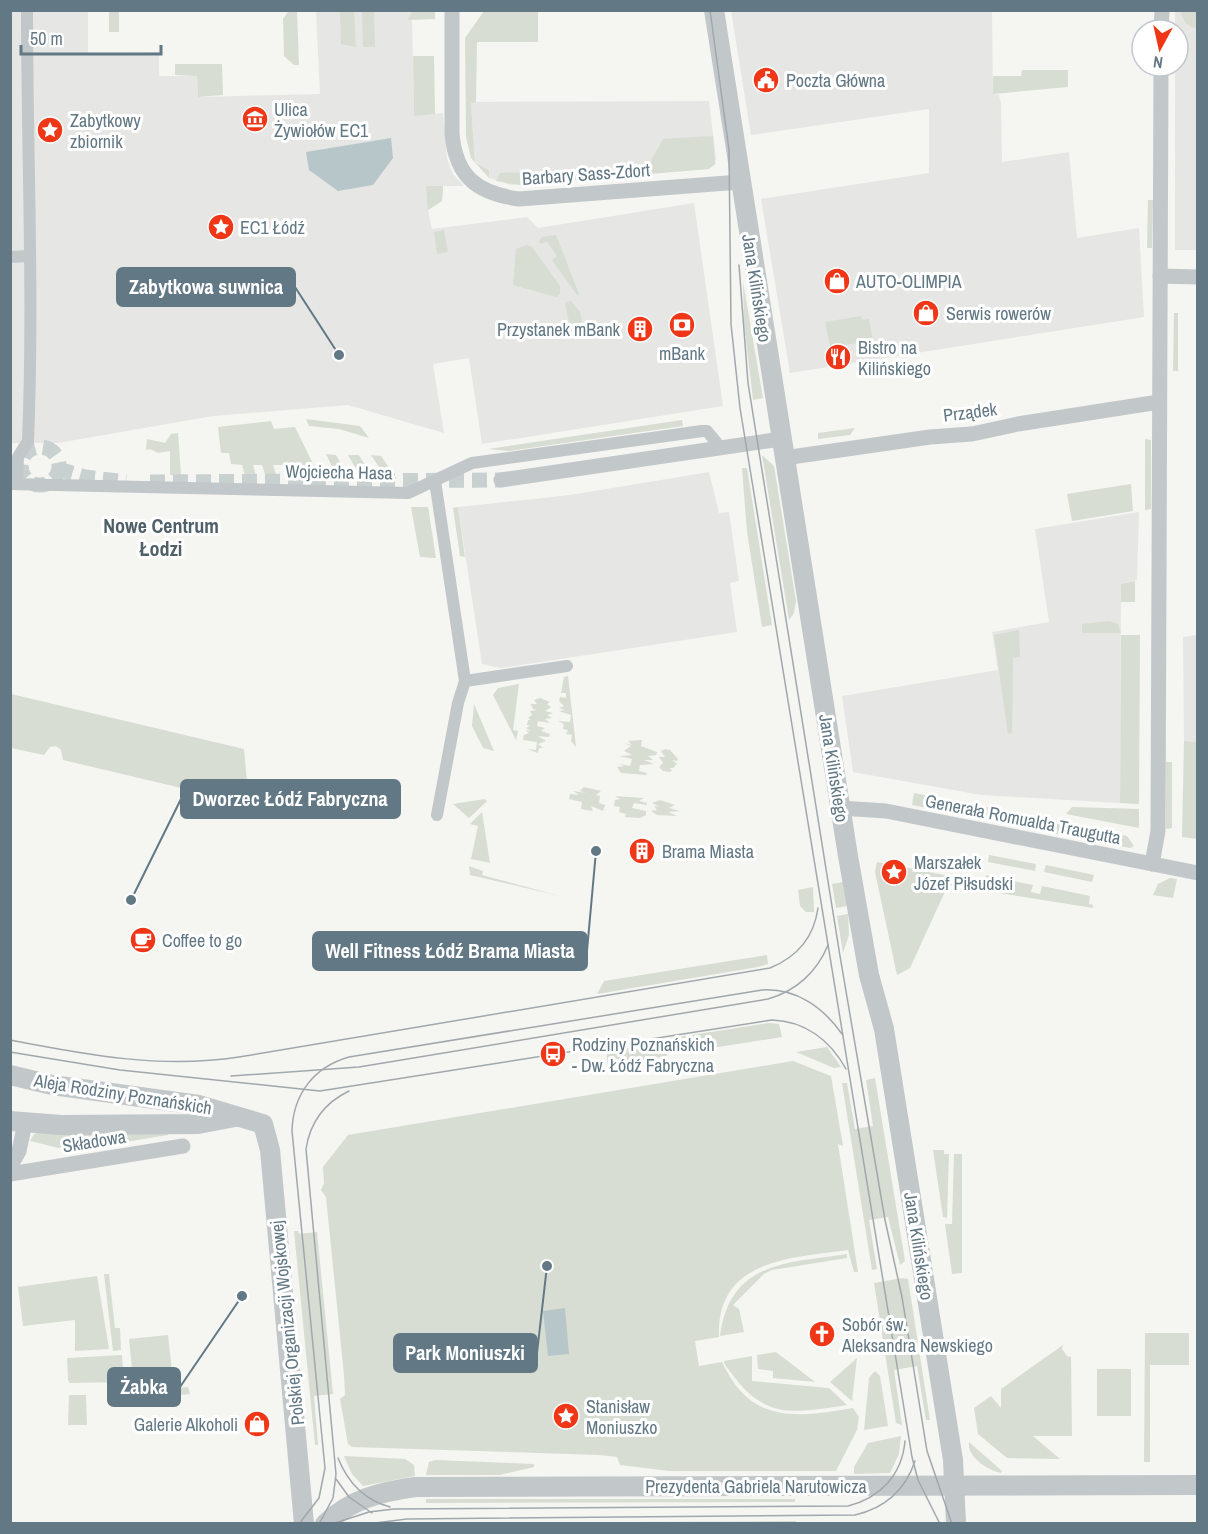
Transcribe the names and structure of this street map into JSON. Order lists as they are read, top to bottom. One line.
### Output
{"streets":{"street":["Barbary Sass-Zdort","Jana Kilińskiego","Prządek","Wojciecha Hasa","Generała Romualda Traugutta","Aleja Rodziny Poznańskich","Składowa","Polskiej Organizacji Wojskowej","Prezydenta Gabriela Narutowicza"]},"crossings":[["Barbary Sass-Zdort","Jana Kilińskiego"],["Jana Kilińskiego","Prządek"],["Jana Kilińskiego","Generała Romualda Traugutta"],["Jana Kilińskiego","Prezydenta Gabriela Narutowicza"],["Aleja Rodziny Poznańskich","Polskiej Organizacji Wojskowej"]],"districts":["Nowe Centrum Łodzi"],"places":{"public building":["Poczta Główna"],"museum":["Ulica Żywiołów EC1"],"place":["Zabytkowy zbiornik","EC1 Łódź","Marszałek Józef Piłsudski","Stanisław Moniuszko"],"shop":["AUTO-OLIMPIA","Serwis rowerów","Galerie Alkoholi"],"bank":["mBank"],"building":["Przystanek mBank","Brama Miasta"],"other":["Zabytkowa suwnica","Well Fitness Łódź Brama Miasta","Dworzec Łódź Fabryczna","Park Moniuszki","Żabka"],"restaurant":["Bistro na Kilińskiego"],"cafe":["Coffee to go"],"bus stop":["Rodziny Poznańskich - Dw. Łódź Fabryczna"],"church":["Sobór św. Aleksandra Newskiego"]},"scale_bar":"50 m","north":"bottom"}
